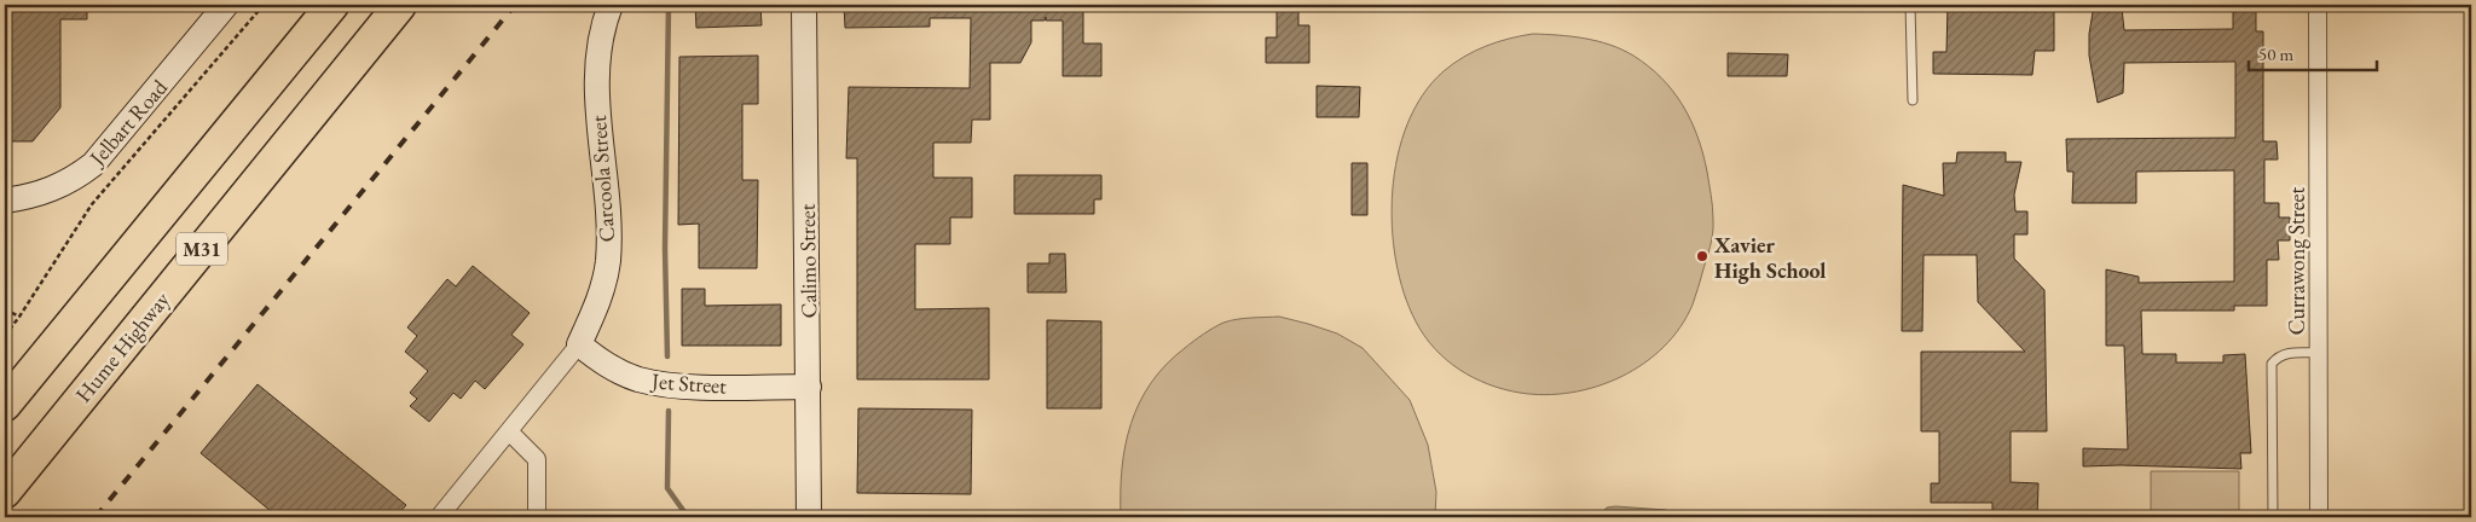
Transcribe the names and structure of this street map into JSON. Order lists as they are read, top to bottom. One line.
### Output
{"streets":{"highway":["M31","Hume Highway"],"street":["Jelbart Road","Carcoola Street","Calimo Street","Currawong Street","Jet Street"]},"crossings":[["Carcoola Street","Jet Street"],["Calimo Street","Jet Street"]],"places":["Xavier High School"],"scale_bar":"50 m"}
